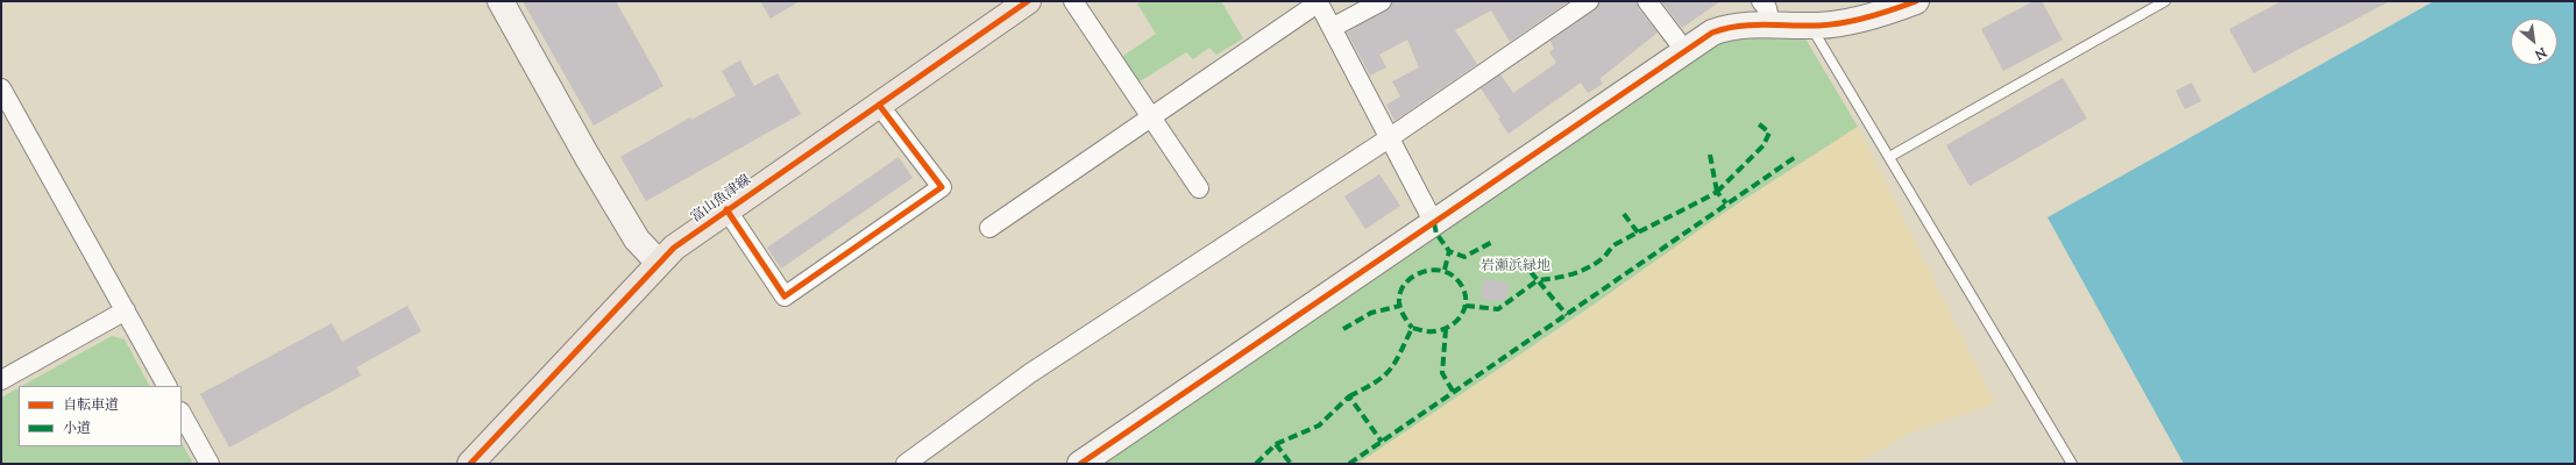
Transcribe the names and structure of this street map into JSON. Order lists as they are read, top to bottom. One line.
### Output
{"streets":{"main road":["富山魚津線"]},"parks":["岩瀬浜緑地"],"legend":["自転車道","小道"],"north":"bottom right"}
